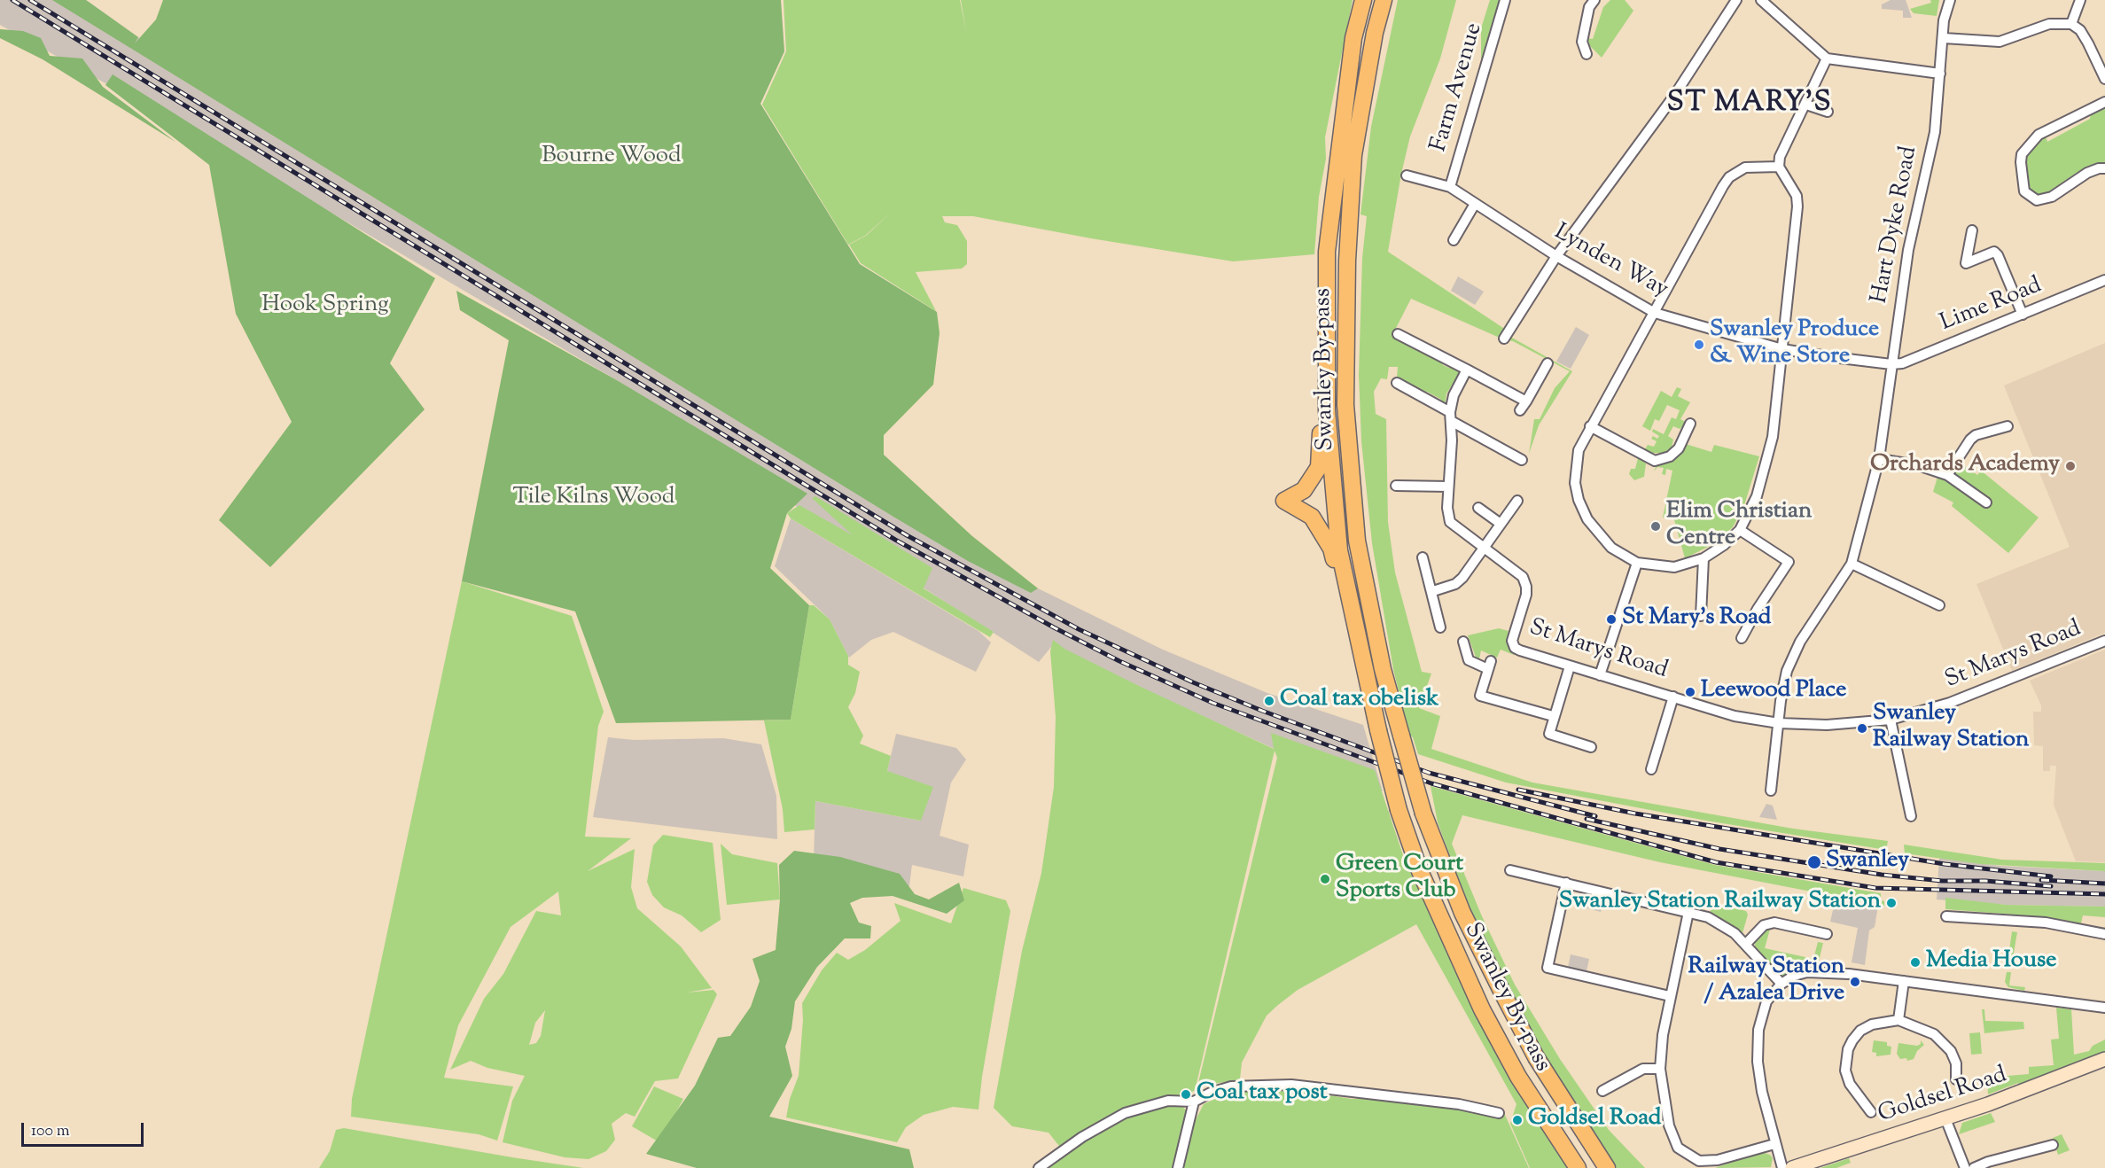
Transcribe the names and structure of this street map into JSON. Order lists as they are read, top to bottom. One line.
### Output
{"streets":{"highway":["Swanley By-pass"],"main road":["Goldsel Road"],"street":["Farm Avenue","Hart Dyke Road","Lynden Way","Lime Road","St Marys Road"]},"crossings":[["Farm Avenue","Lynden Way"],["Hart Dyke Road","Lynden Way"],["Hart Dyke Road","Lime Road"],["Hart Dyke Road","St Marys Road"],["Lynden Way","Lime Road"]],"districts":["ST MARY'S"],"parks":["Bourne Wood","Hook Spring","Tile Kilns Wood"],"places":["Swanley Produce & Wine Store","Orchards Academy","Elim Christian Centre","St Mary's Road","Leewood Place","Coal tax obelisk","Swanley Railway Station","Swanley","Green Court Sports Club","Swanley Station Railway Station","Media House","Railway Station / Azalea Drive","Coal tax post","Goldsel Road"],"scale_bar":"100 m"}
